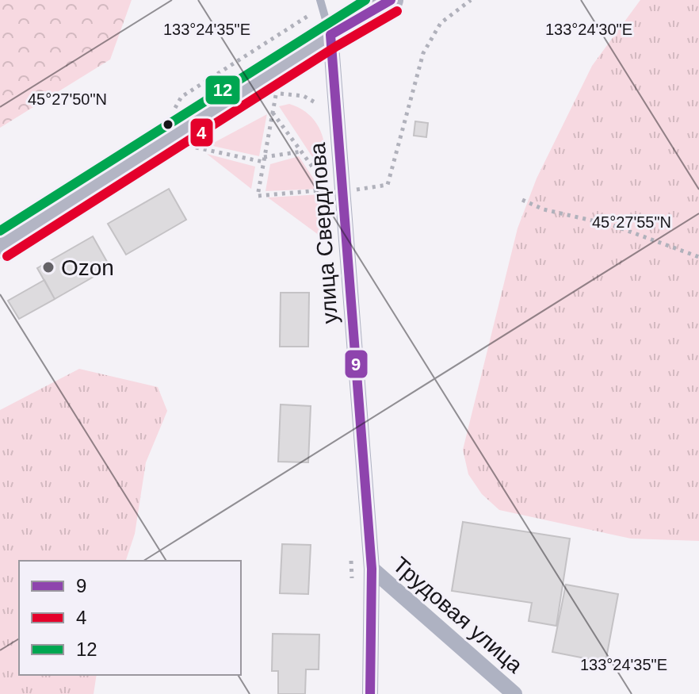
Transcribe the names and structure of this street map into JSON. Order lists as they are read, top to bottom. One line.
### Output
{"streets":{"street":["улица Свердлова","Трудовая улица"]},"crossings":[["улица Свердлова","Трудовая улица"]],"places":["Ozon"],"lines":["transit line 9","transit line 12","transit line 4"],"legend":["9","4","12"],"coordinates":["133°24'35\"E","133°24'30\"E","45°27'50\"N","45°27'55\"N"]}
